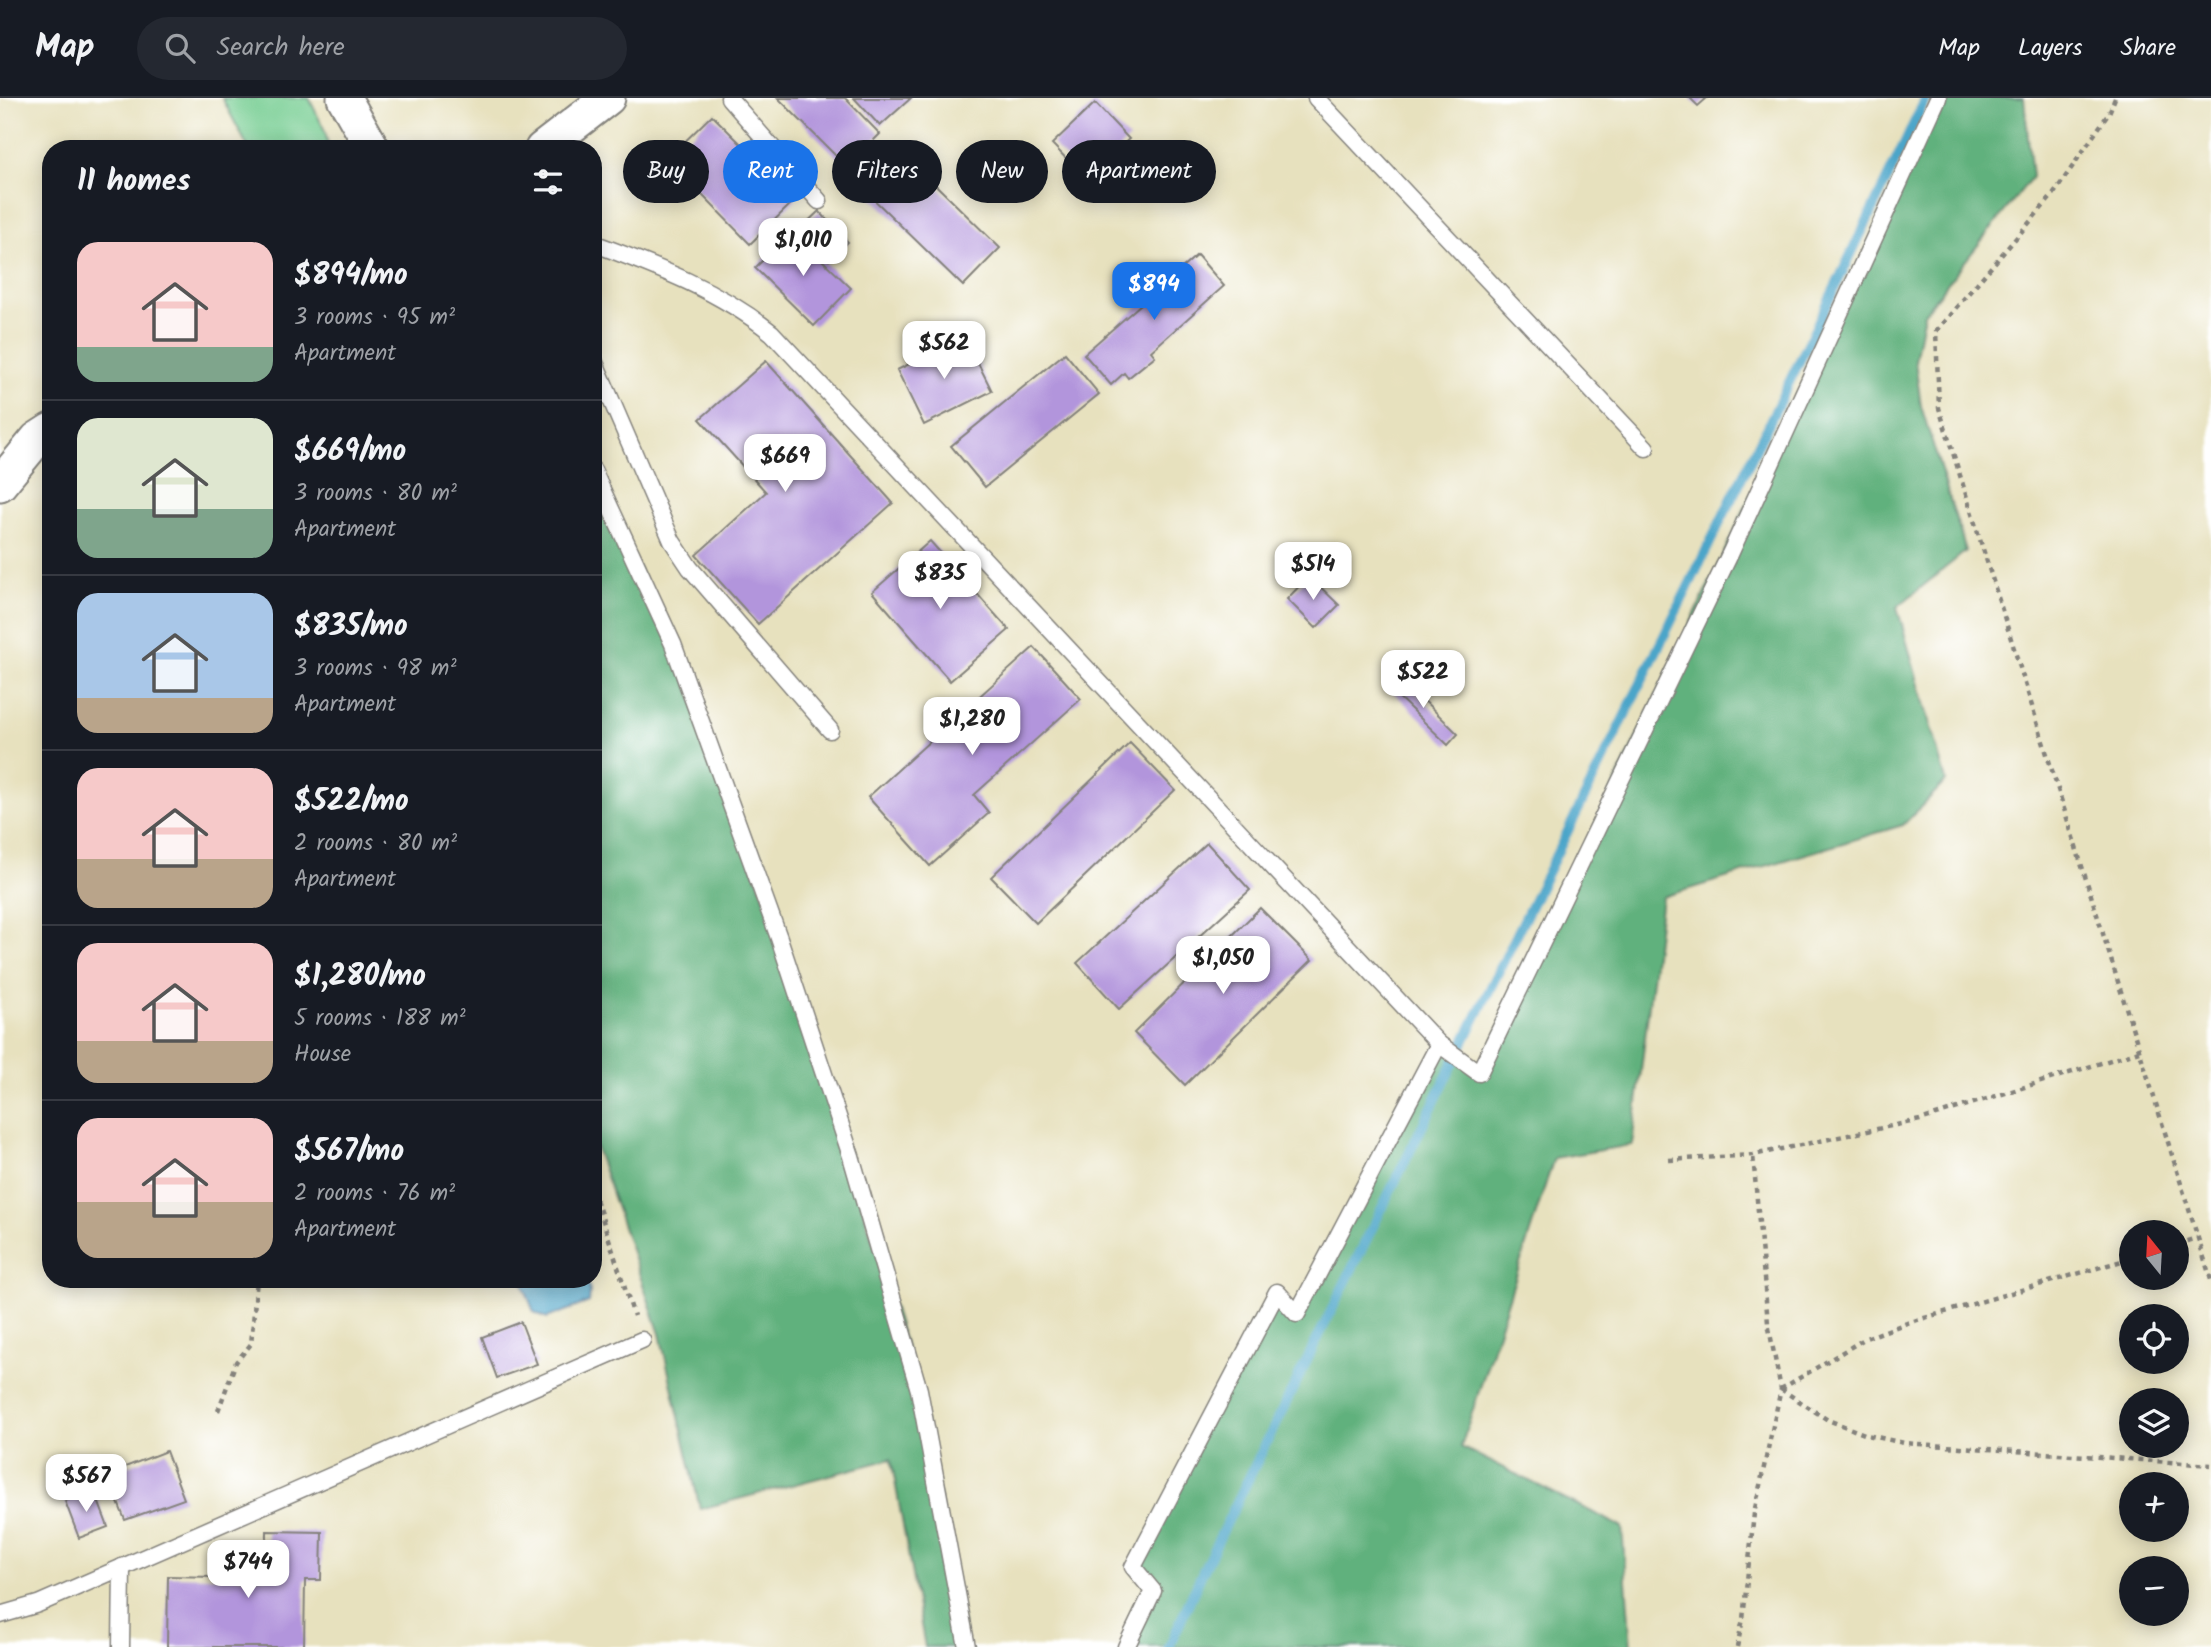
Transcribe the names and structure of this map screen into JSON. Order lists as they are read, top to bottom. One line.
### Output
{"north":"top","page":{"header":"Map","search":"Search here","nav":["Map","Layers","Share"],"chip":["Buy","Rent","Filters","New","Apartment"],"heading":"11 homes","price":["$1,010","$894","$562","$669","$514","$835","$522","$1,280","$1,050","$567","$744"],"list":[{"name":"$894/mo","note":"3 rooms · 95 m² · Apartment"},{"name":"$669/mo","note":"3 rooms · 80 m² · Apartment"},{"name":"$835/mo","note":"3 rooms · 98 m² · Apartment"},{"name":"$522/mo","note":"2 rooms · 80 m² · Apartment"},{"name":"$1,280/mo","note":"5 rooms · 188 m² · House"},{"name":"$567/mo","note":"2 rooms · 76 m² · Apartment"}],"map_buttons":["+","−"]}}
